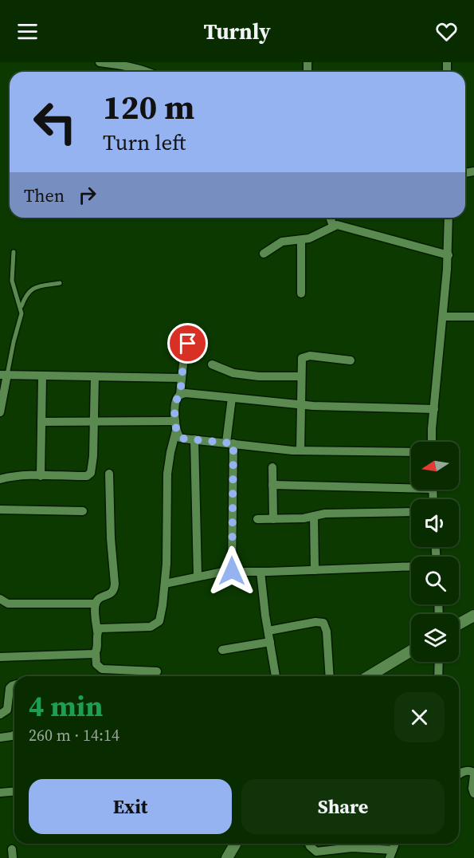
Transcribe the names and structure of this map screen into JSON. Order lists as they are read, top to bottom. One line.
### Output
{"north":"left","page":{"header":"Turnly","turn":["120 m","Turn left"],"then":"Then","heading":["4 min","260 m · 14:14"],"buttons":["Exit","Share"]}}
